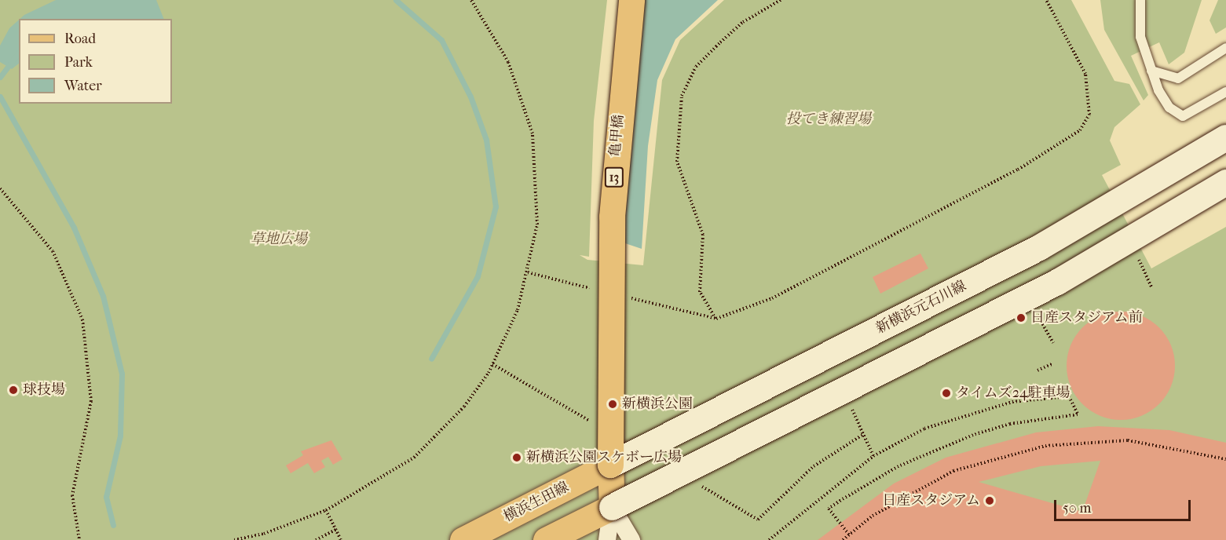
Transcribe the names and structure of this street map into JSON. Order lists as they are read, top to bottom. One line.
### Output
{"streets":{"main road":["亀甲橋","13","横浜生田線"],"street":["新横浜元石川線"]},"crossings":[["亀甲橋","13"],["亀甲橋","新横浜元石川線"],["亀甲橋","横浜生田線"],["13","新横浜元石川線"],["13","横浜生田線"],["新横浜元石川線","横浜生田線"]],"parks":["投てき練習場","草地広場"],"places":["日産スタジアム前","球技場","タイムズ24駐車場","新横浜公園","新横浜公園スケボー広場","日産スタジアム"],"legend":["Road","Park","Water"],"scale_bar":"50 m"}
